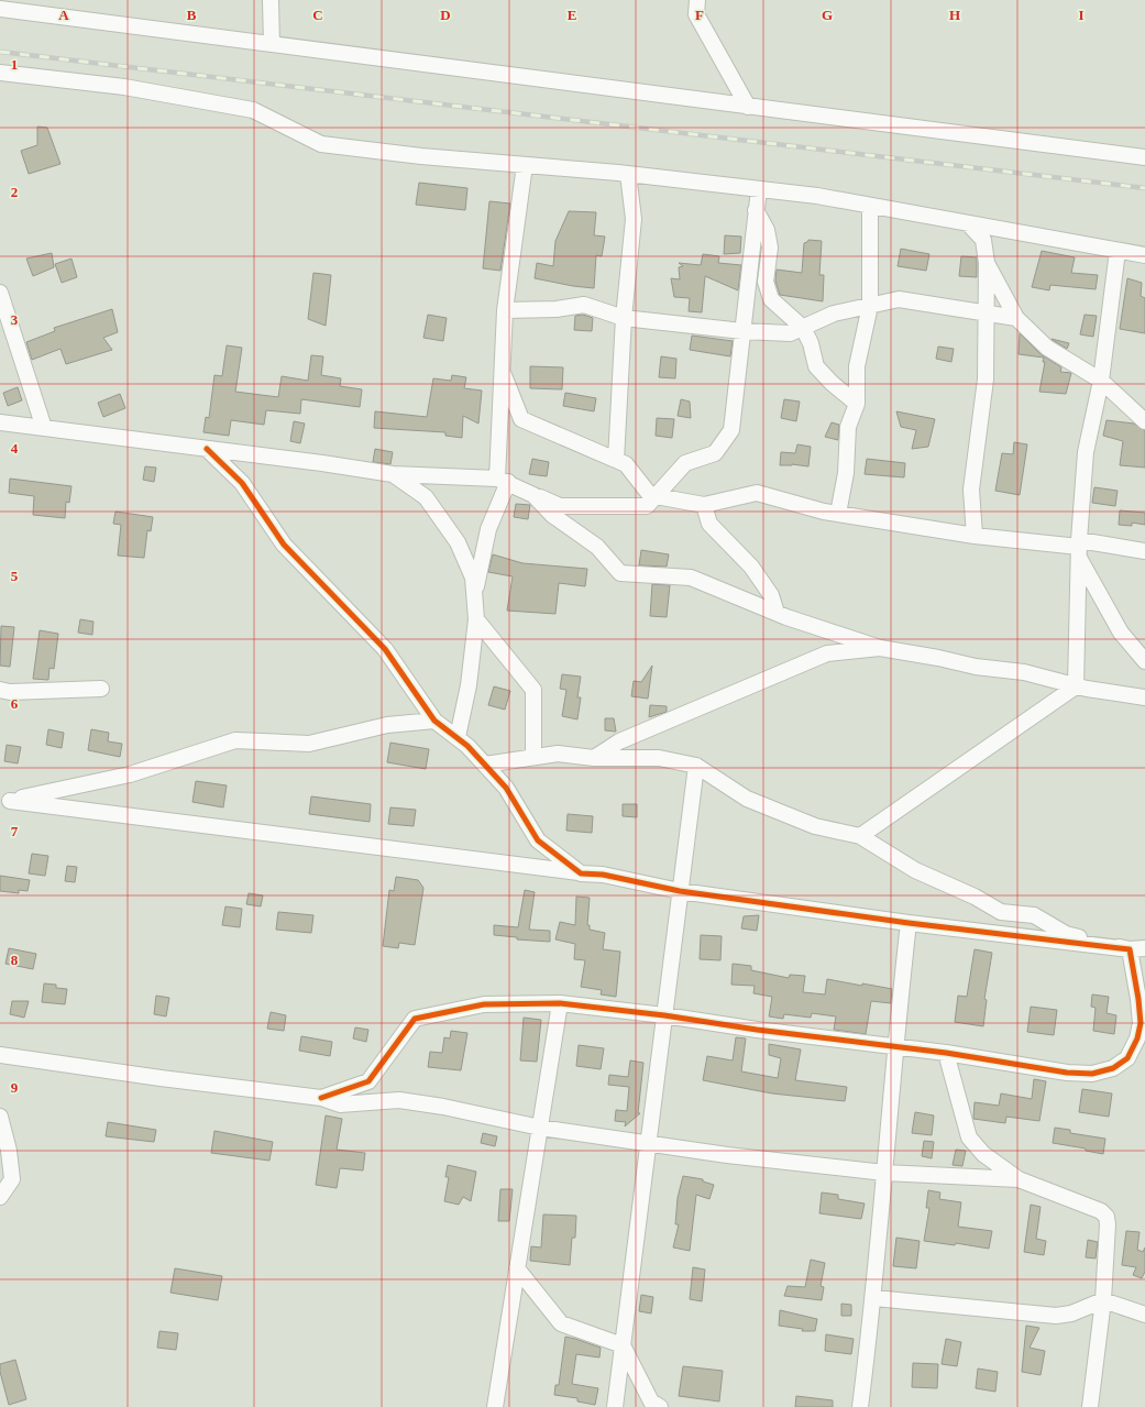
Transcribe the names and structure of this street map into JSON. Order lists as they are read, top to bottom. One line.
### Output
{"grid":{"columns":["A","B","C","D","E","F","G","H","I"],"rows":["1","2","3","4","5","6","7","8","9"]}}
